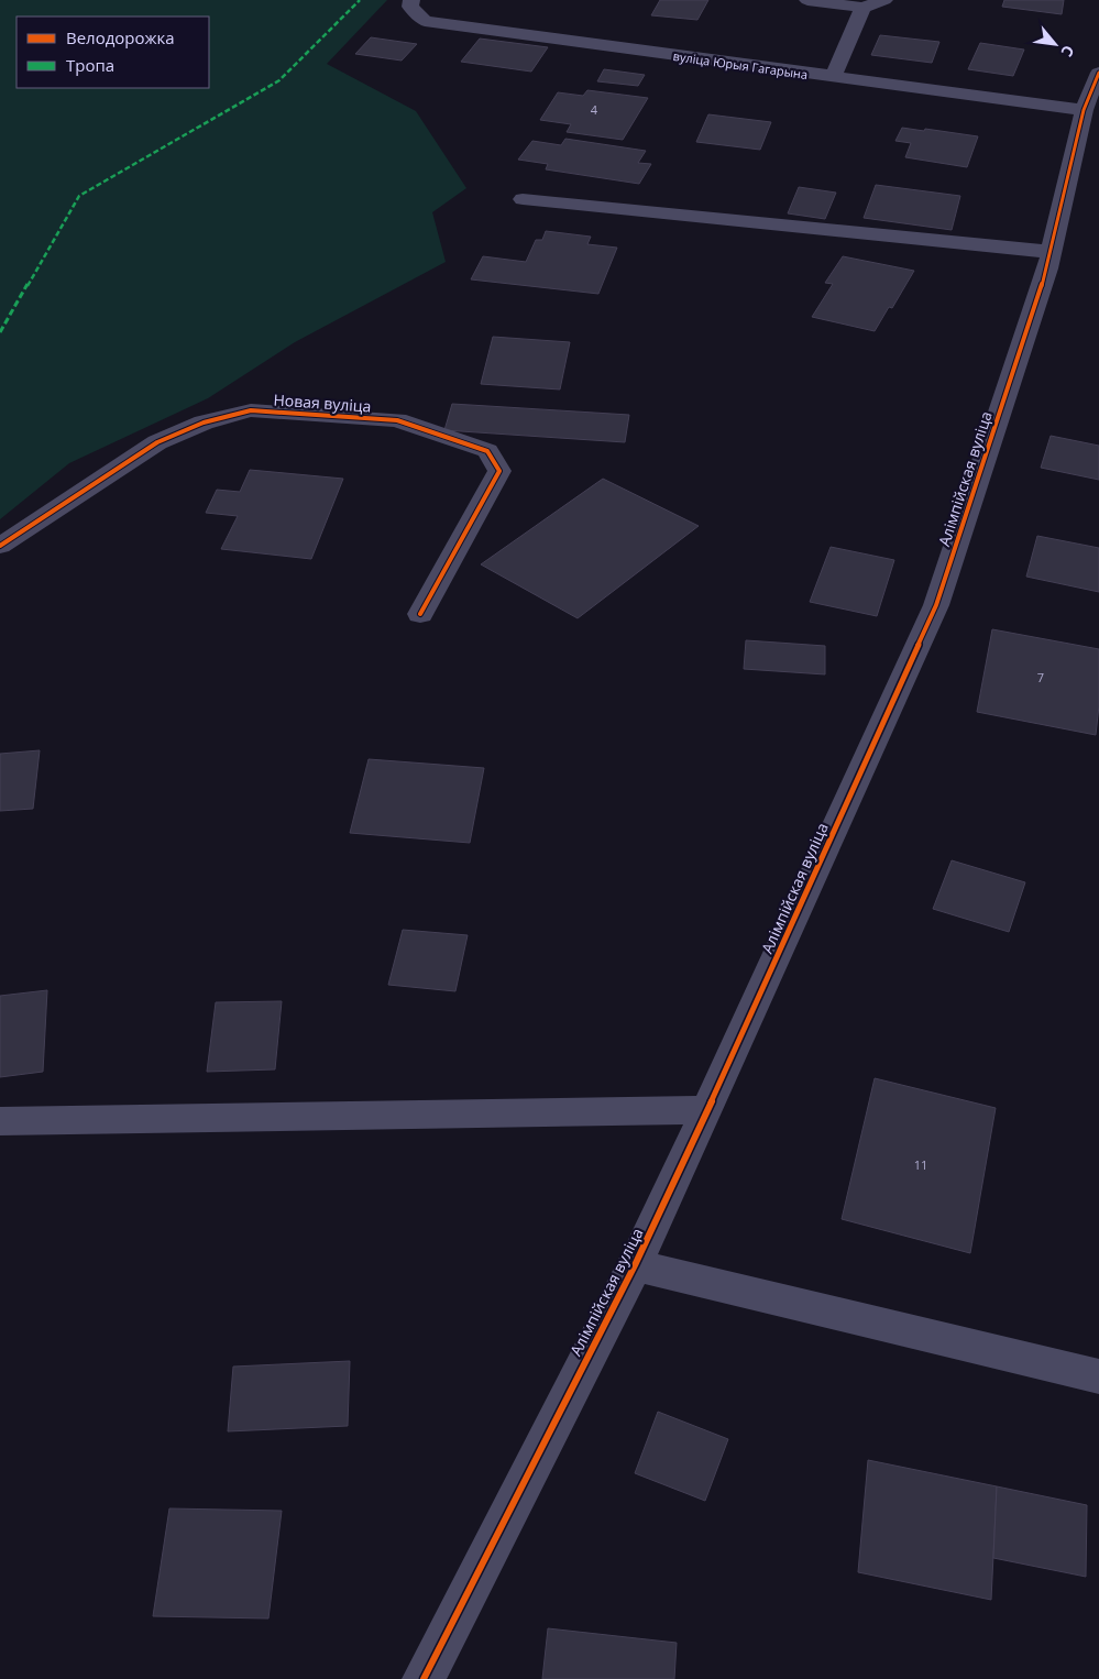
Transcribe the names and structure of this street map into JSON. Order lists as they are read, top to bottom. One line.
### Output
{"streets":{"street":["вуліца Юрыя Гагарына","Новая вуліца","Алімпійская вуліца"]},"crossings":[["вуліца Юрыя Гагарына","Алімпійская вуліца"]],"house_numbers":["4","7","11"],"legend":["Велодорожка","Тропа"],"north":"bottom right"}
